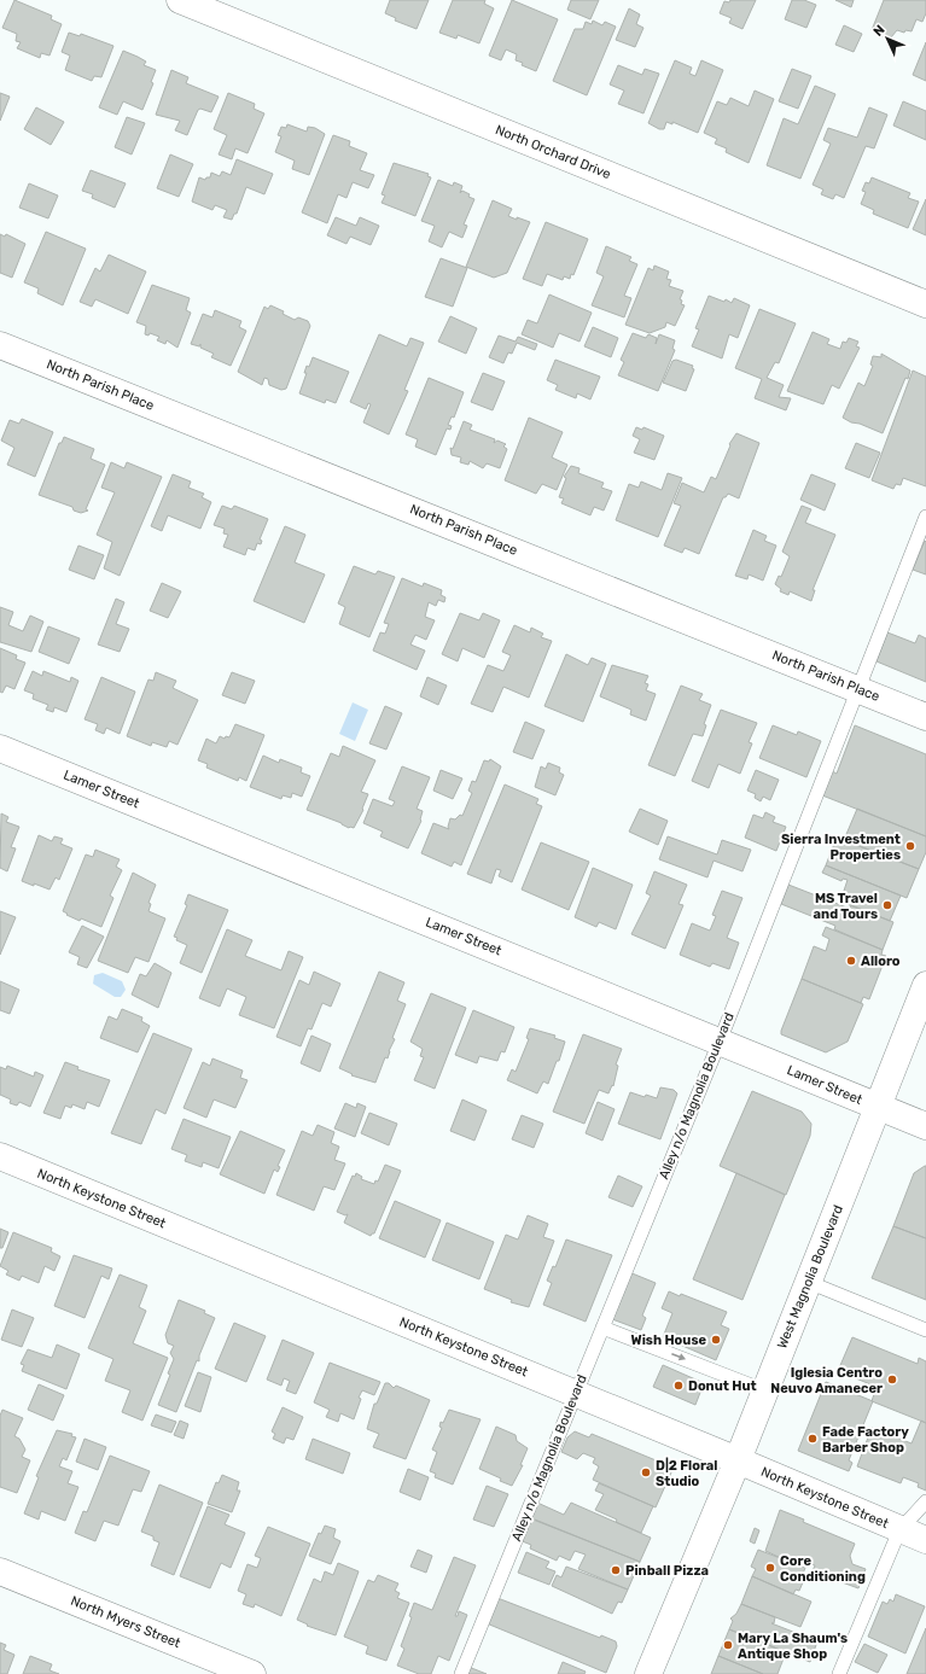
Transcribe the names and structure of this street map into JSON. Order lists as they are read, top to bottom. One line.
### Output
{"streets":{"street":["North Orchard Drive","North Parish Place","Lamer Street","North Keystone Street","West Magnolia Boulevard","North Myers Street"],"lane":["Alley n/o Magnolia Boulevard"]},"crossings":[["North Parish Place","Alley n/o Magnolia Boulevard"],["Lamer Street","Alley n/o Magnolia Boulevard"],["Lamer Street","West Magnolia Boulevard"],["Alley n/o Magnolia Boulevard","North Keystone Street"],["North Keystone Street","West Magnolia Boulevard"]],"places":["Sierra Investment Properties","MS Travel and Tours","Alloro","Wish House","Iglesia Centro Neuvo Amanecer","Donut Hut","Fade Factory Barber Shop","D|2 Floral Studio","Core Conditioning","Pinball Pizza","Mary La Shaum's Antique Shop"],"north":"top left"}
